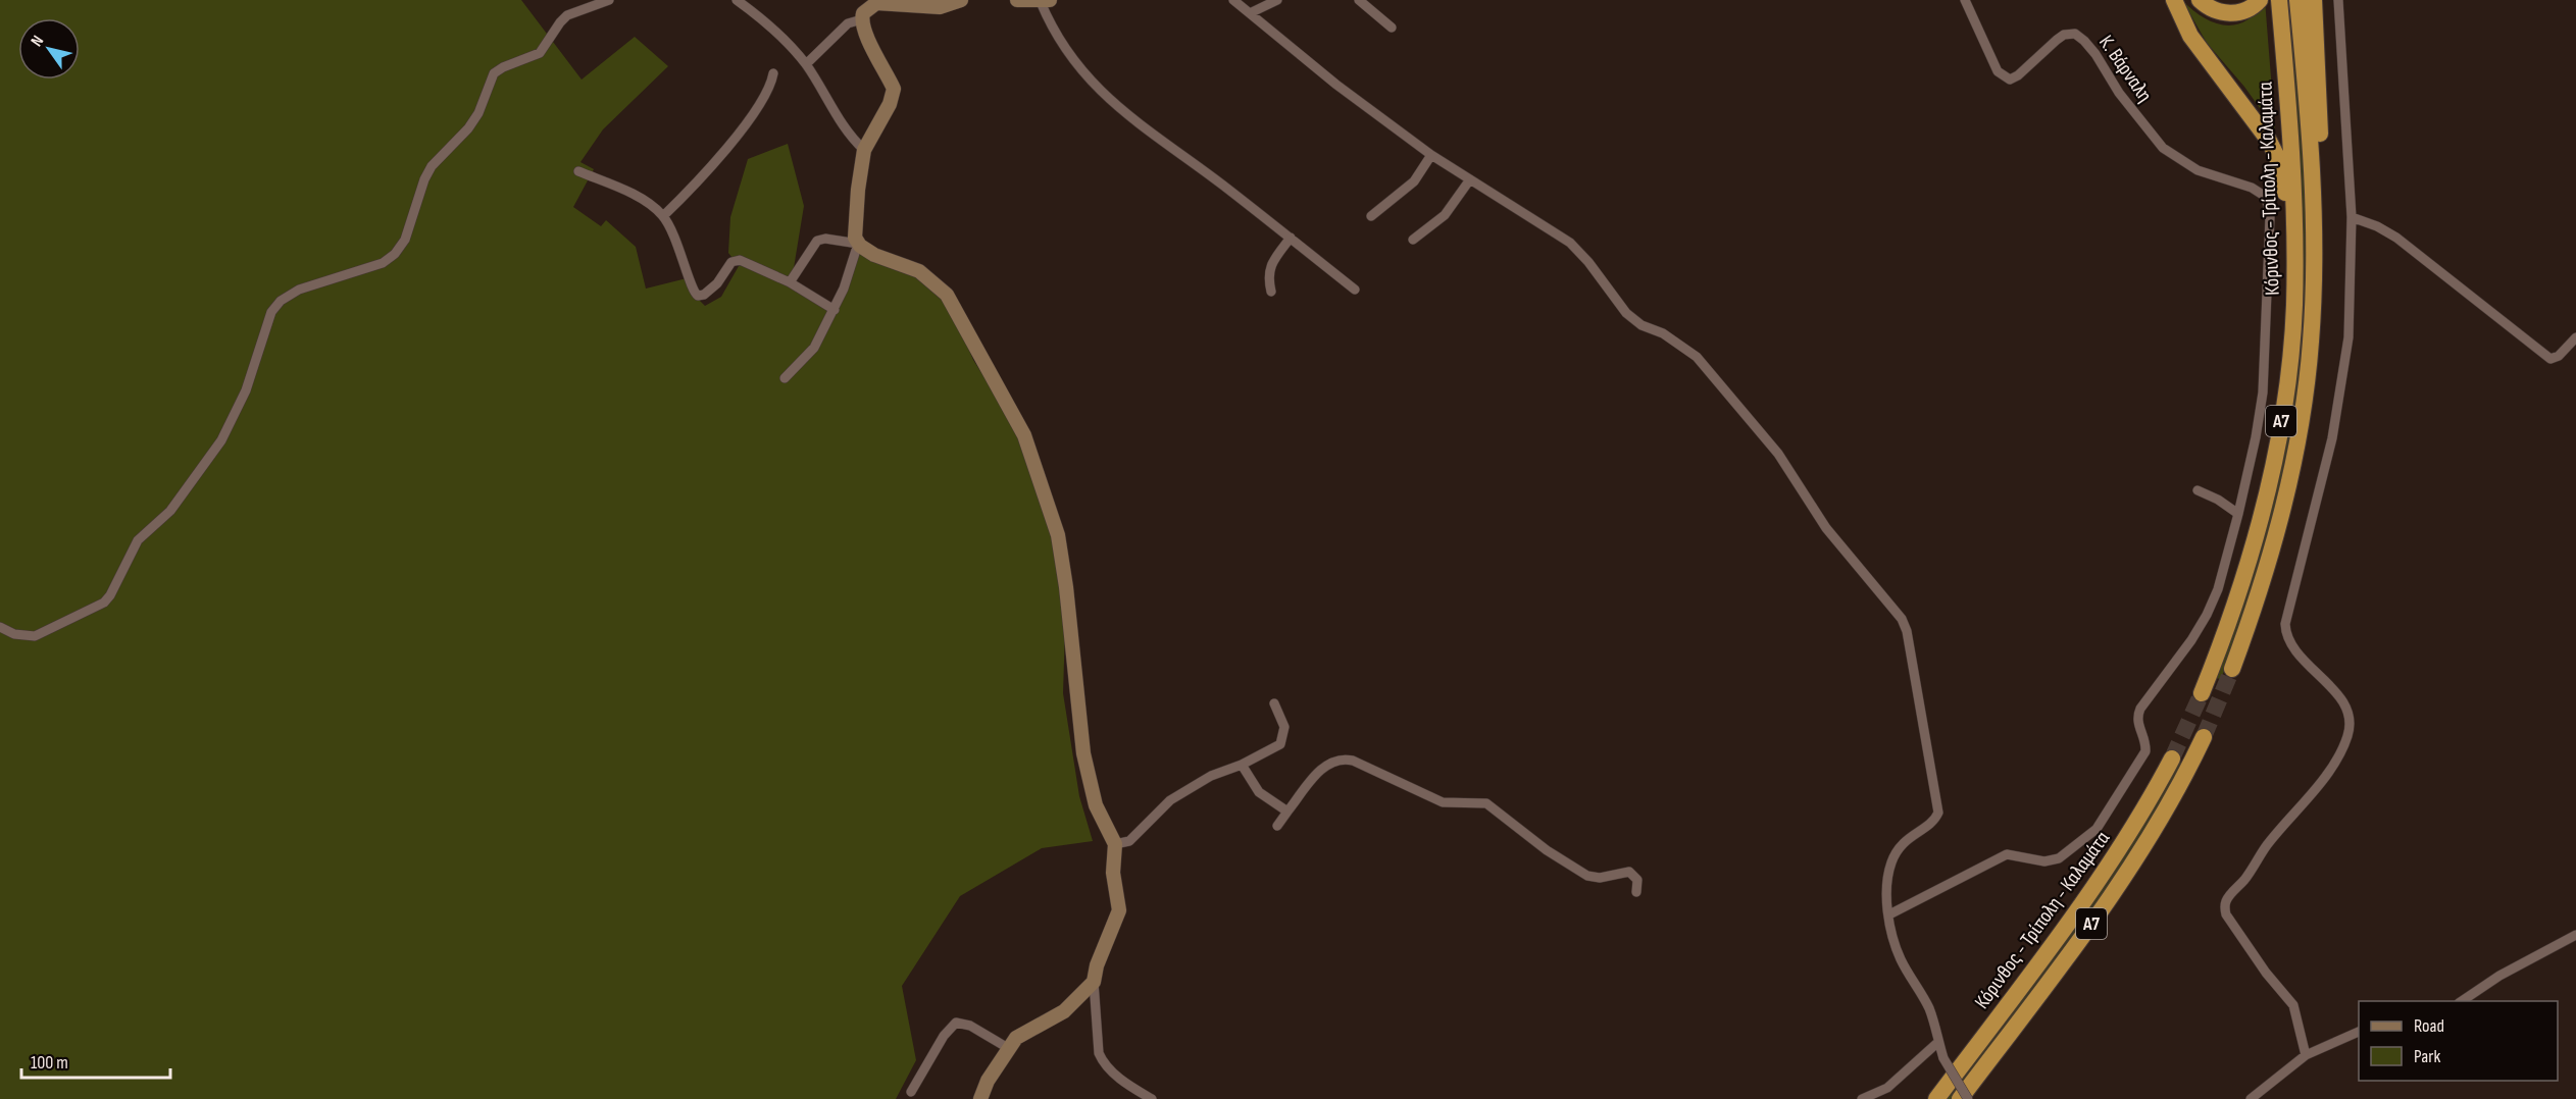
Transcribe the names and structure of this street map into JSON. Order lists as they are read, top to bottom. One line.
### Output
{"streets":{"highway":["Κόρινθος - Τρίπολη - Καλαμάτα","Α7"],"street":["Κ. Βάρναλη"]},"legend":["Road","Park"],"scale_bar":"100 m","north":"top left"}
